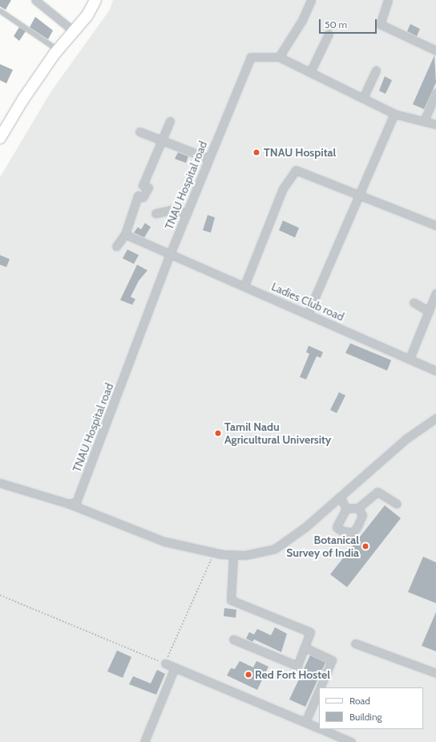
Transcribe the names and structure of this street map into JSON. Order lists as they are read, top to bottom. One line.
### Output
{"streets":{"street":["TNAU Hospital road","Ladies Club road"]},"crossings":[["TNAU Hospital road","Ladies Club road"]],"places":["TNAU Hospital","Tamil Nadu Agricultural University","Botanical Survey of India","Red Fort Hostel"],"legend":["Road","Building"],"scale_bar":"50 m"}
